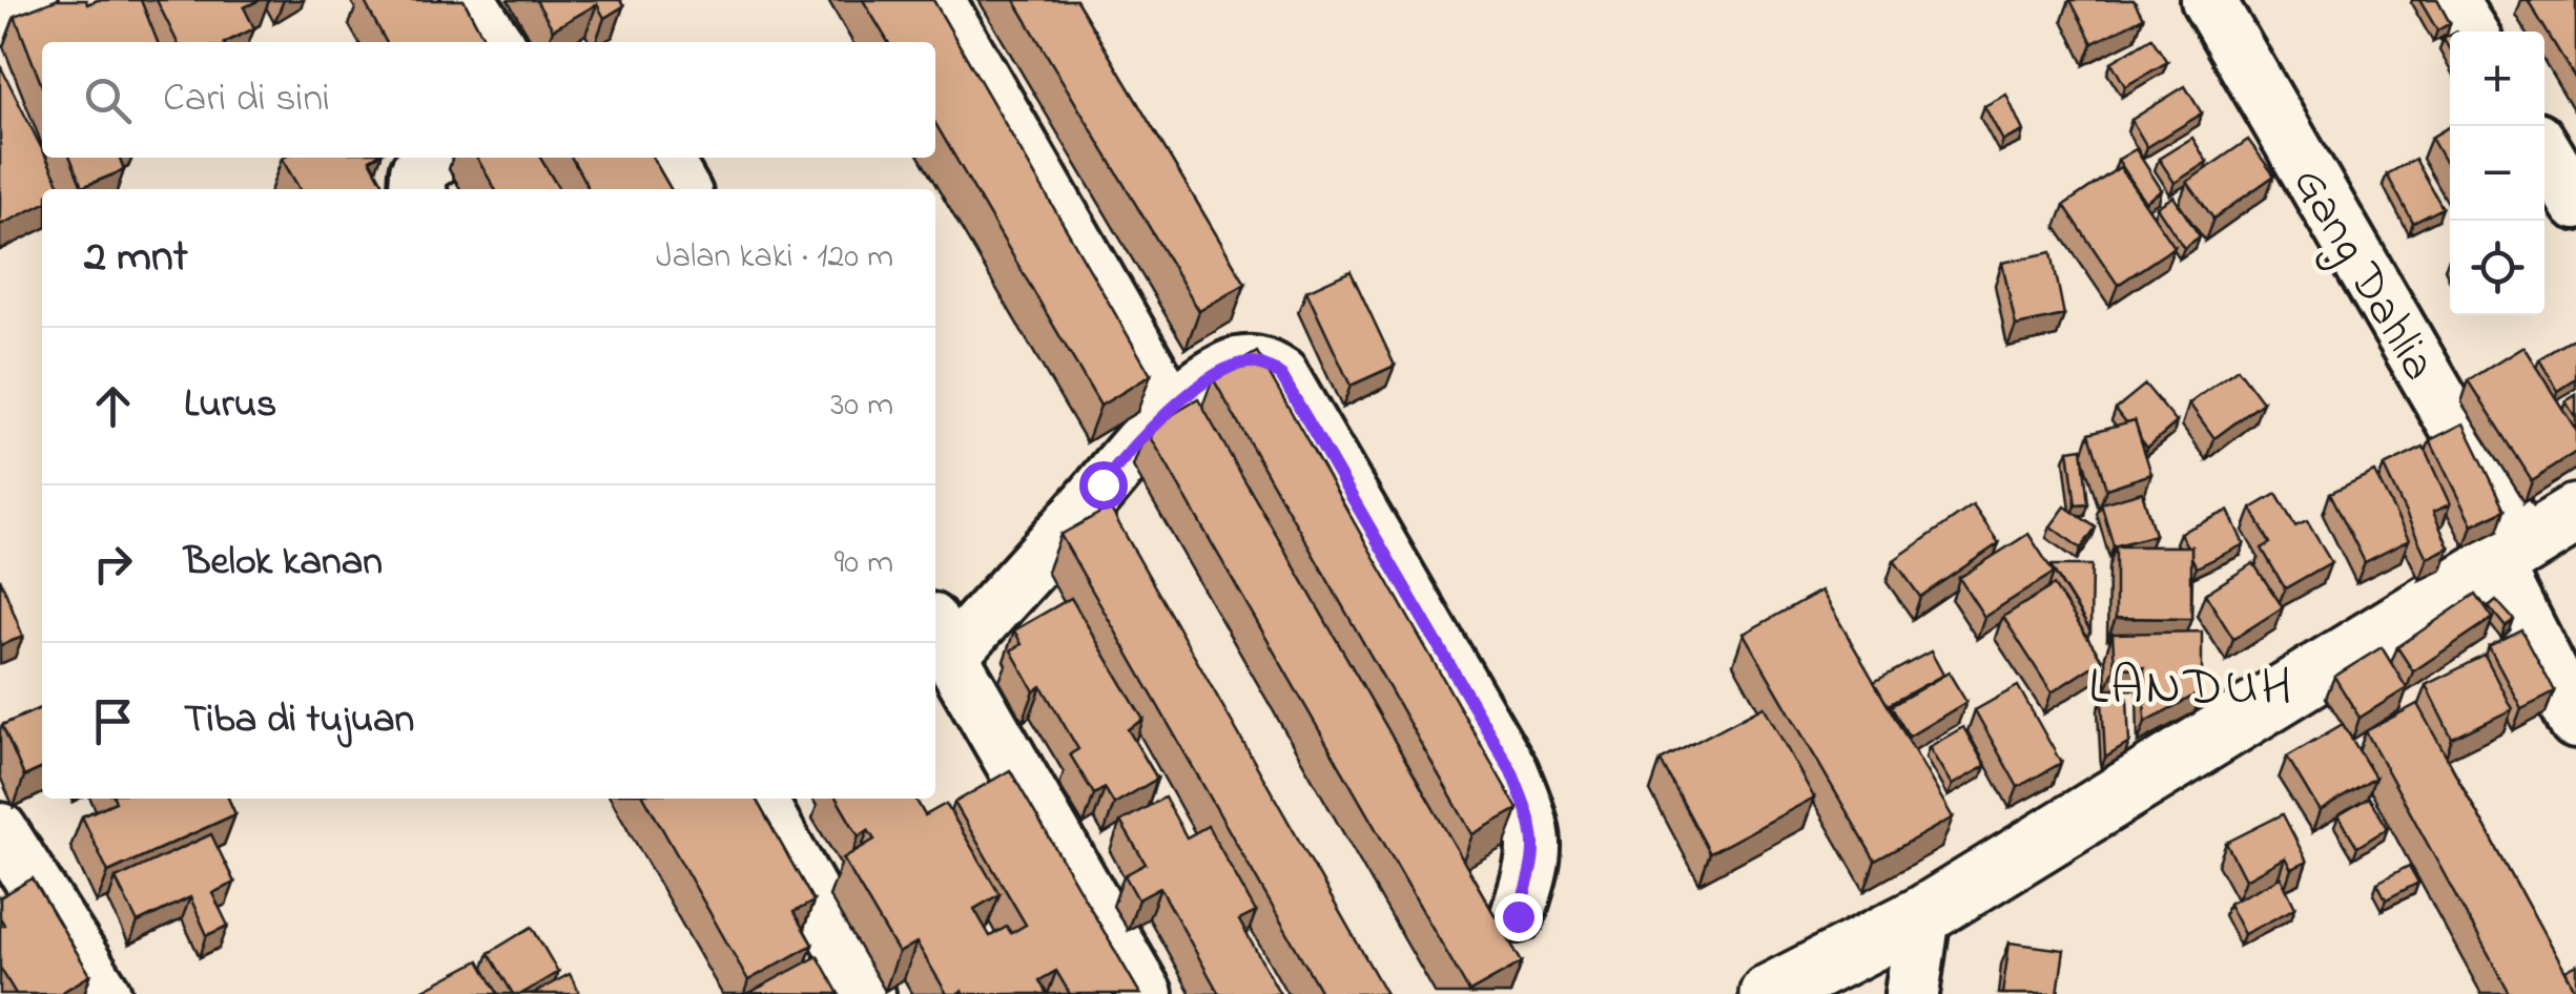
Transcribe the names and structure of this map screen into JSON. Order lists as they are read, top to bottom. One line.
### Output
{"streets":{"street":["Gang Dahlia"]},"districts":["LANDUH"],"page":{"map_buttons":["+","−"],"search":"Cari di sini","heading":["2 mnt","Jalan kaki · 120 m"],"list":[["Lurus","30 m"],["Belok kanan","90 m"],"Tiba di tujuan"]}}
